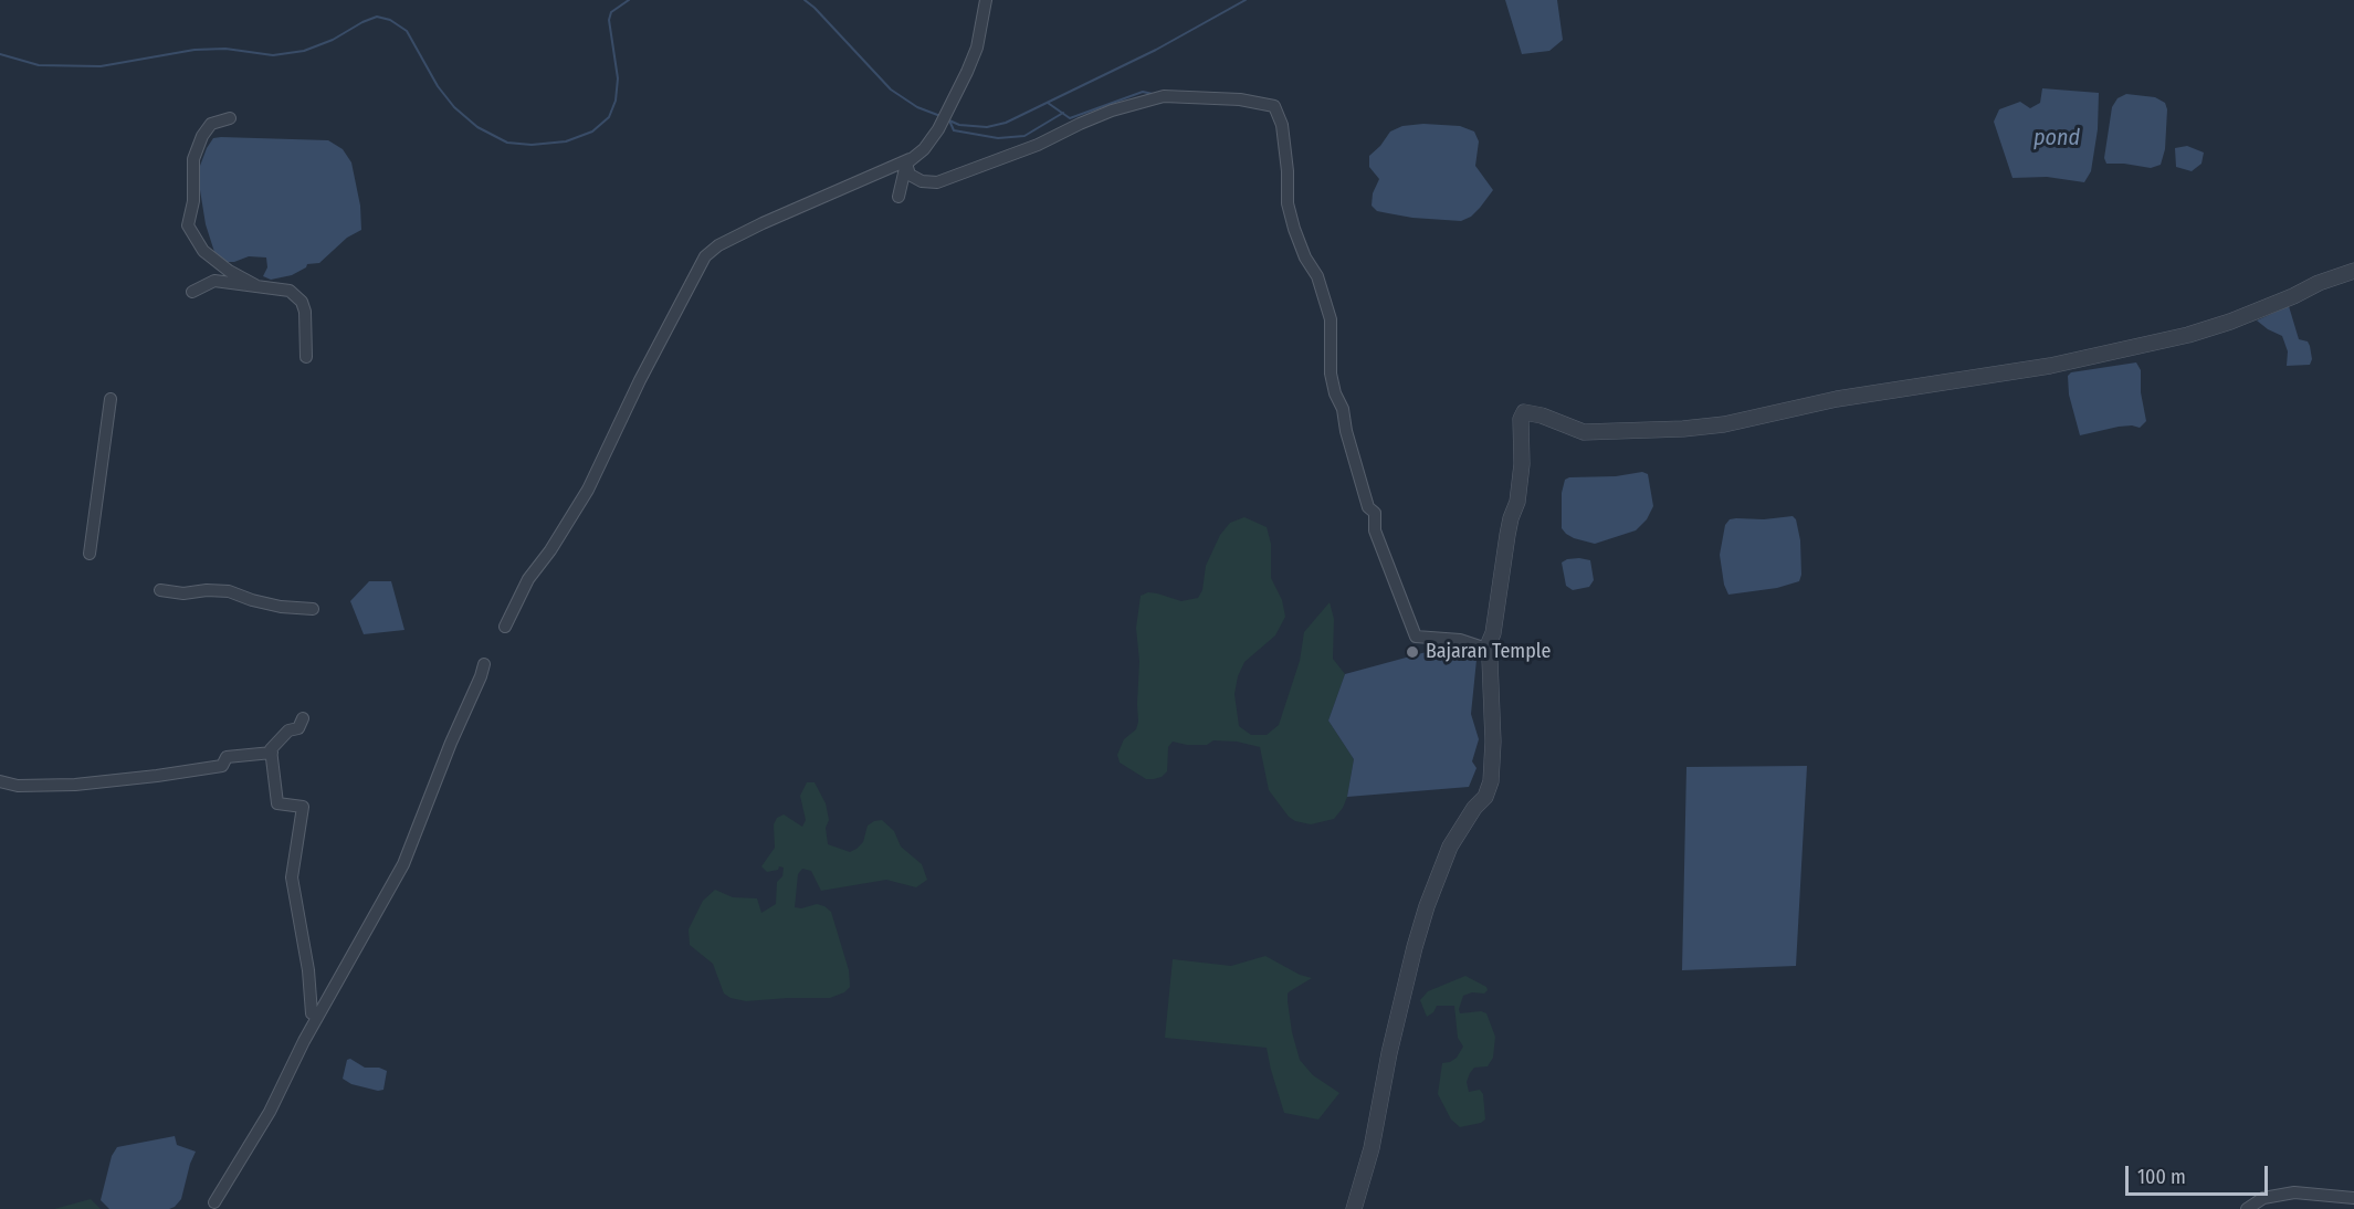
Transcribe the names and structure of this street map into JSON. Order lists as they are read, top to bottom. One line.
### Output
{"water":["pond"],"places":["Bajaran Temple"],"scale_bar":"100 m"}
